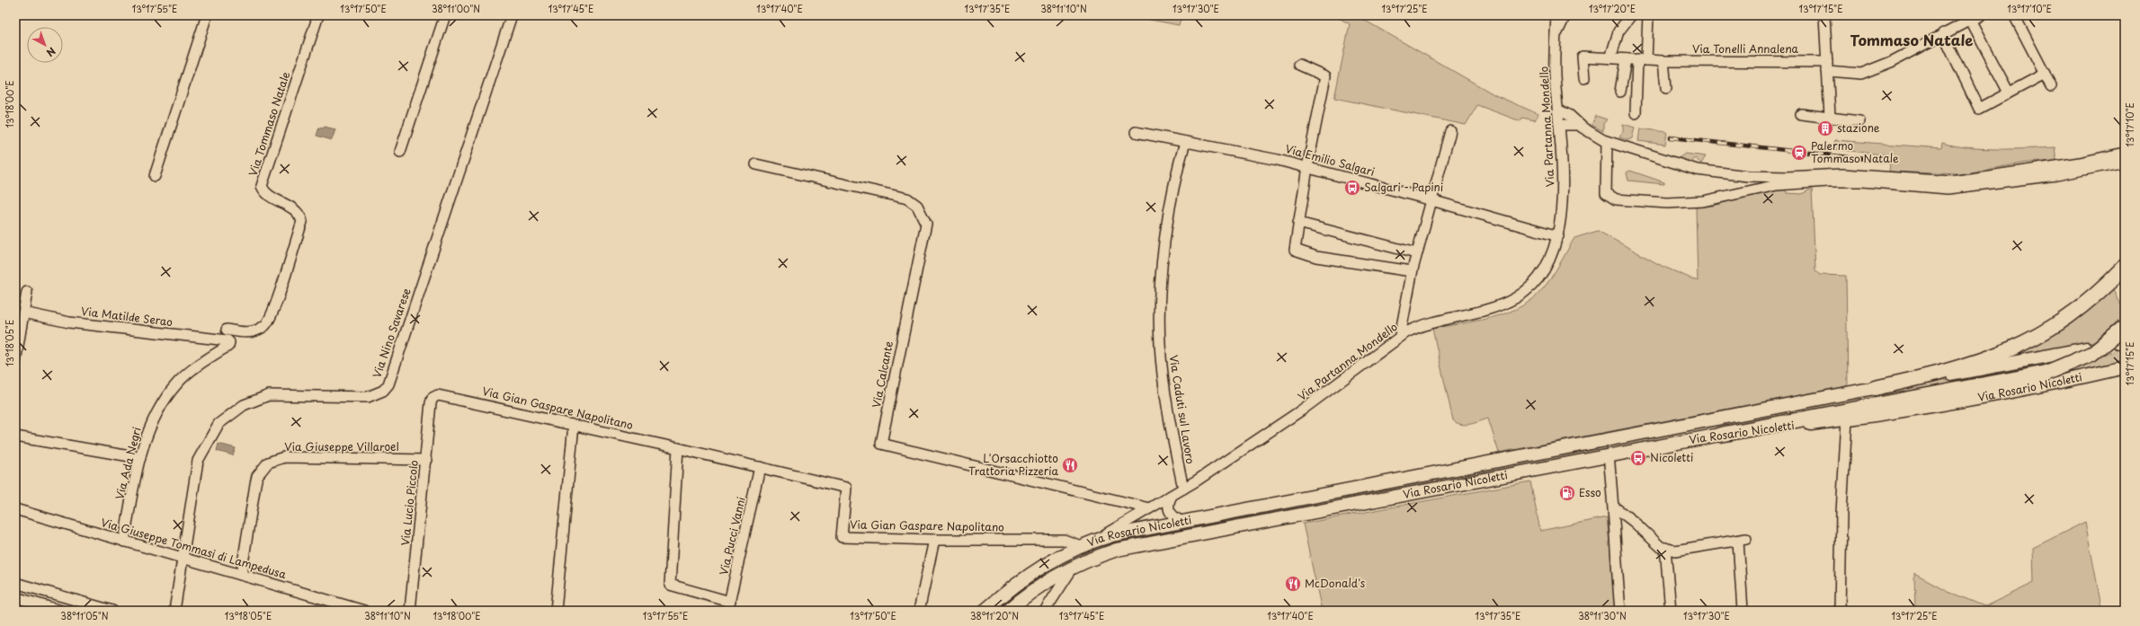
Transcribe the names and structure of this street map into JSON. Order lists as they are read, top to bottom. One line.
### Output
{"streets":{"main road":["Via Rosario Nicoletti"],"street":["Via Tonelli Annalena","Via Tommaso Natale","Via Partanna Mondello","Via Emilio Salgari","Via Matilde Serao","Via Nino Savarese","Via Calcante","Via Gian Gaspare Napolitano","Via Caduti sul Lavoro","Via Giuseppe Villaroel","Via Ada Negri","Via Lucio Piccolo","Via Pucci Vanni","Via Giuseppe Tommasi di Lampedusa"]},"crossings":[["Via Partanna Mondello","Via Emilio Salgari"],["Via Partanna Mondello","Via Calcante"],["Via Partanna Mondello","Via Rosario Nicoletti"],["Via Partanna Mondello","Via Caduti sul Lavoro"],["Via Emilio Salgari","Via Caduti sul Lavoro"],["Via Matilde Serao","Via Ada Negri"],["Via Nino Savarese","Via Giuseppe Tommasi di Lampedusa"],["Via Rosario Nicoletti","Via Gian Gaspare Napolitano"],["Via Gian Gaspare Napolitano","Via Lucio Piccolo"],["Via Gian Gaspare Napolitano","Via Pucci Vanni"],["Via Giuseppe Villaroel","Via Lucio Piccolo"],["Via Giuseppe Villaroel","Via Giuseppe Tommasi di Lampedusa"],["Via Ada Negri","Via Giuseppe Tommasi di Lampedusa"]],"districts":["Tommaso Natale"],"places":{"building":["stazione"],"station":["Palermo Tommaso Natale"],"bus stop":["Salgari - Papini","Nicoletti"],"restaurant":["L'Orsacchiotto Trattoria Pizzeria","McDonald's"],"fuel station":["Esso"]},"north":"bottom right","coordinates":["13°17'55\"E","13°17'50\"E","38°11'00\"N","13°17'45\"E","13°17'40\"E","13°17'35\"E","38°11'10\"N","13°17'30\"E","13°17'25\"E","13°17'20\"E","13°17'15\"E","13°17'10\"E","13°18'00\"E","13°18'05\"E","38°11'05\"N","38°11'20\"N","38°11'30\"N"]}
